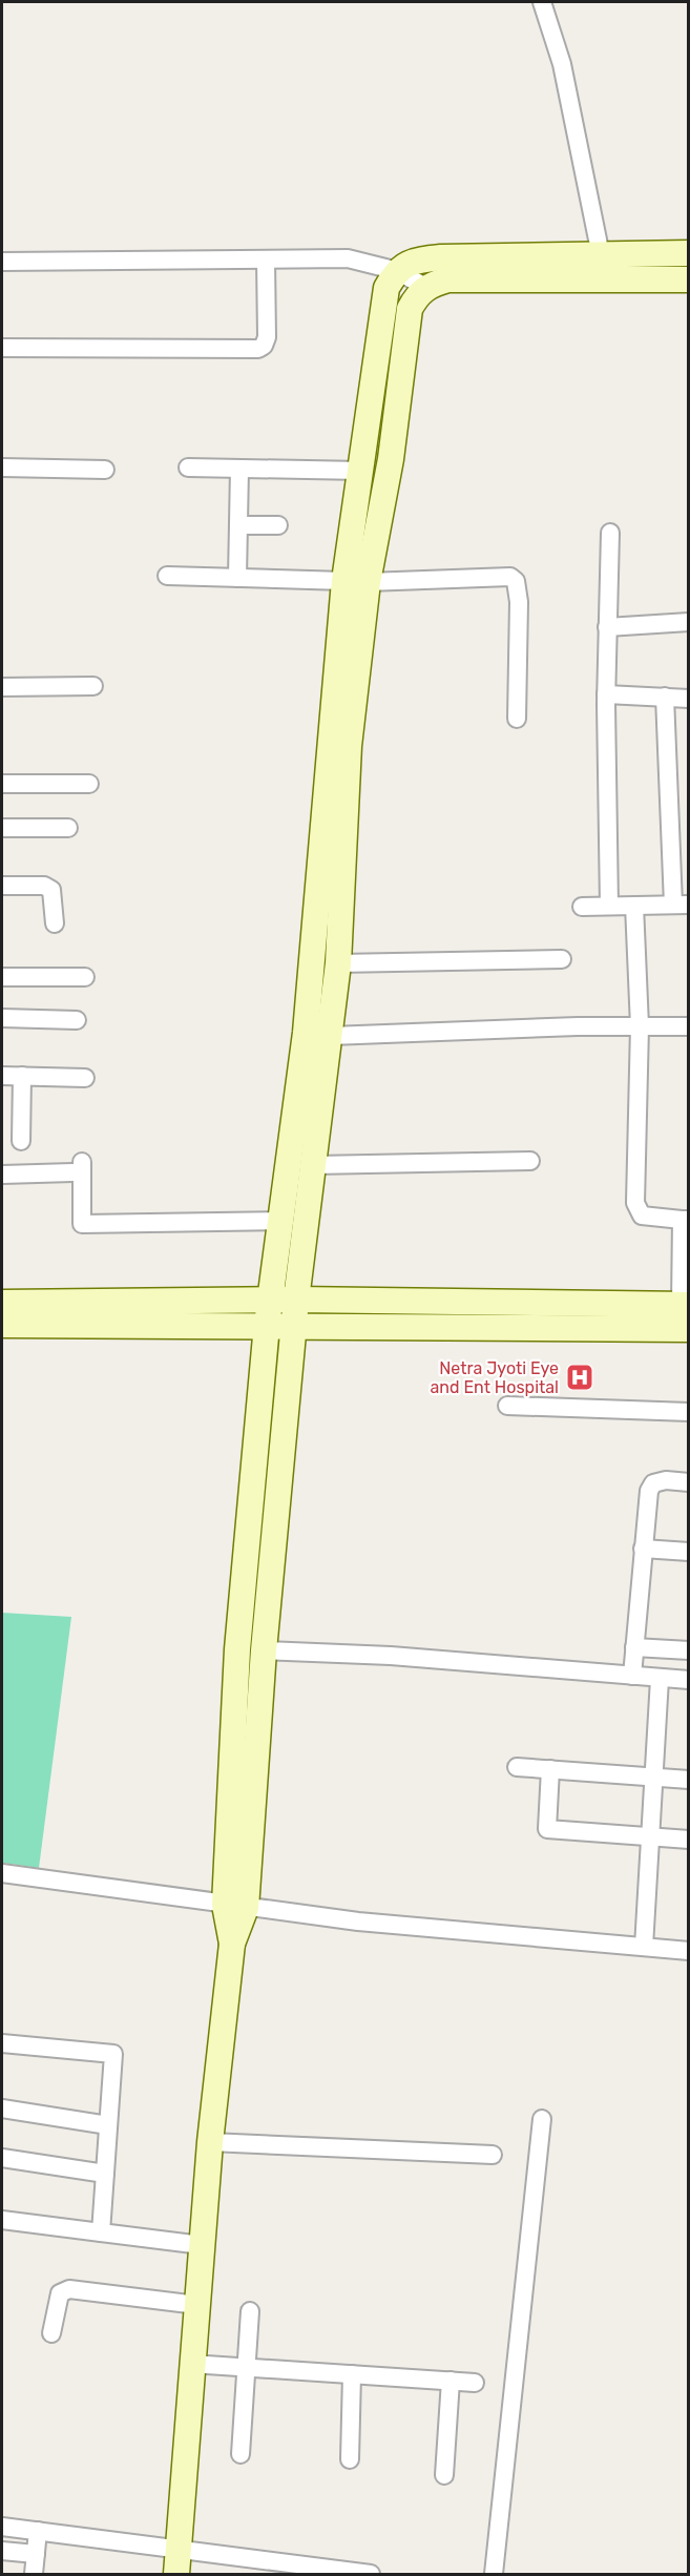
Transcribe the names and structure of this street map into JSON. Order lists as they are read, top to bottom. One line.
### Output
{"places":{"hospital":["Netra Jyoti Eye and Ent Hospital"]}}
